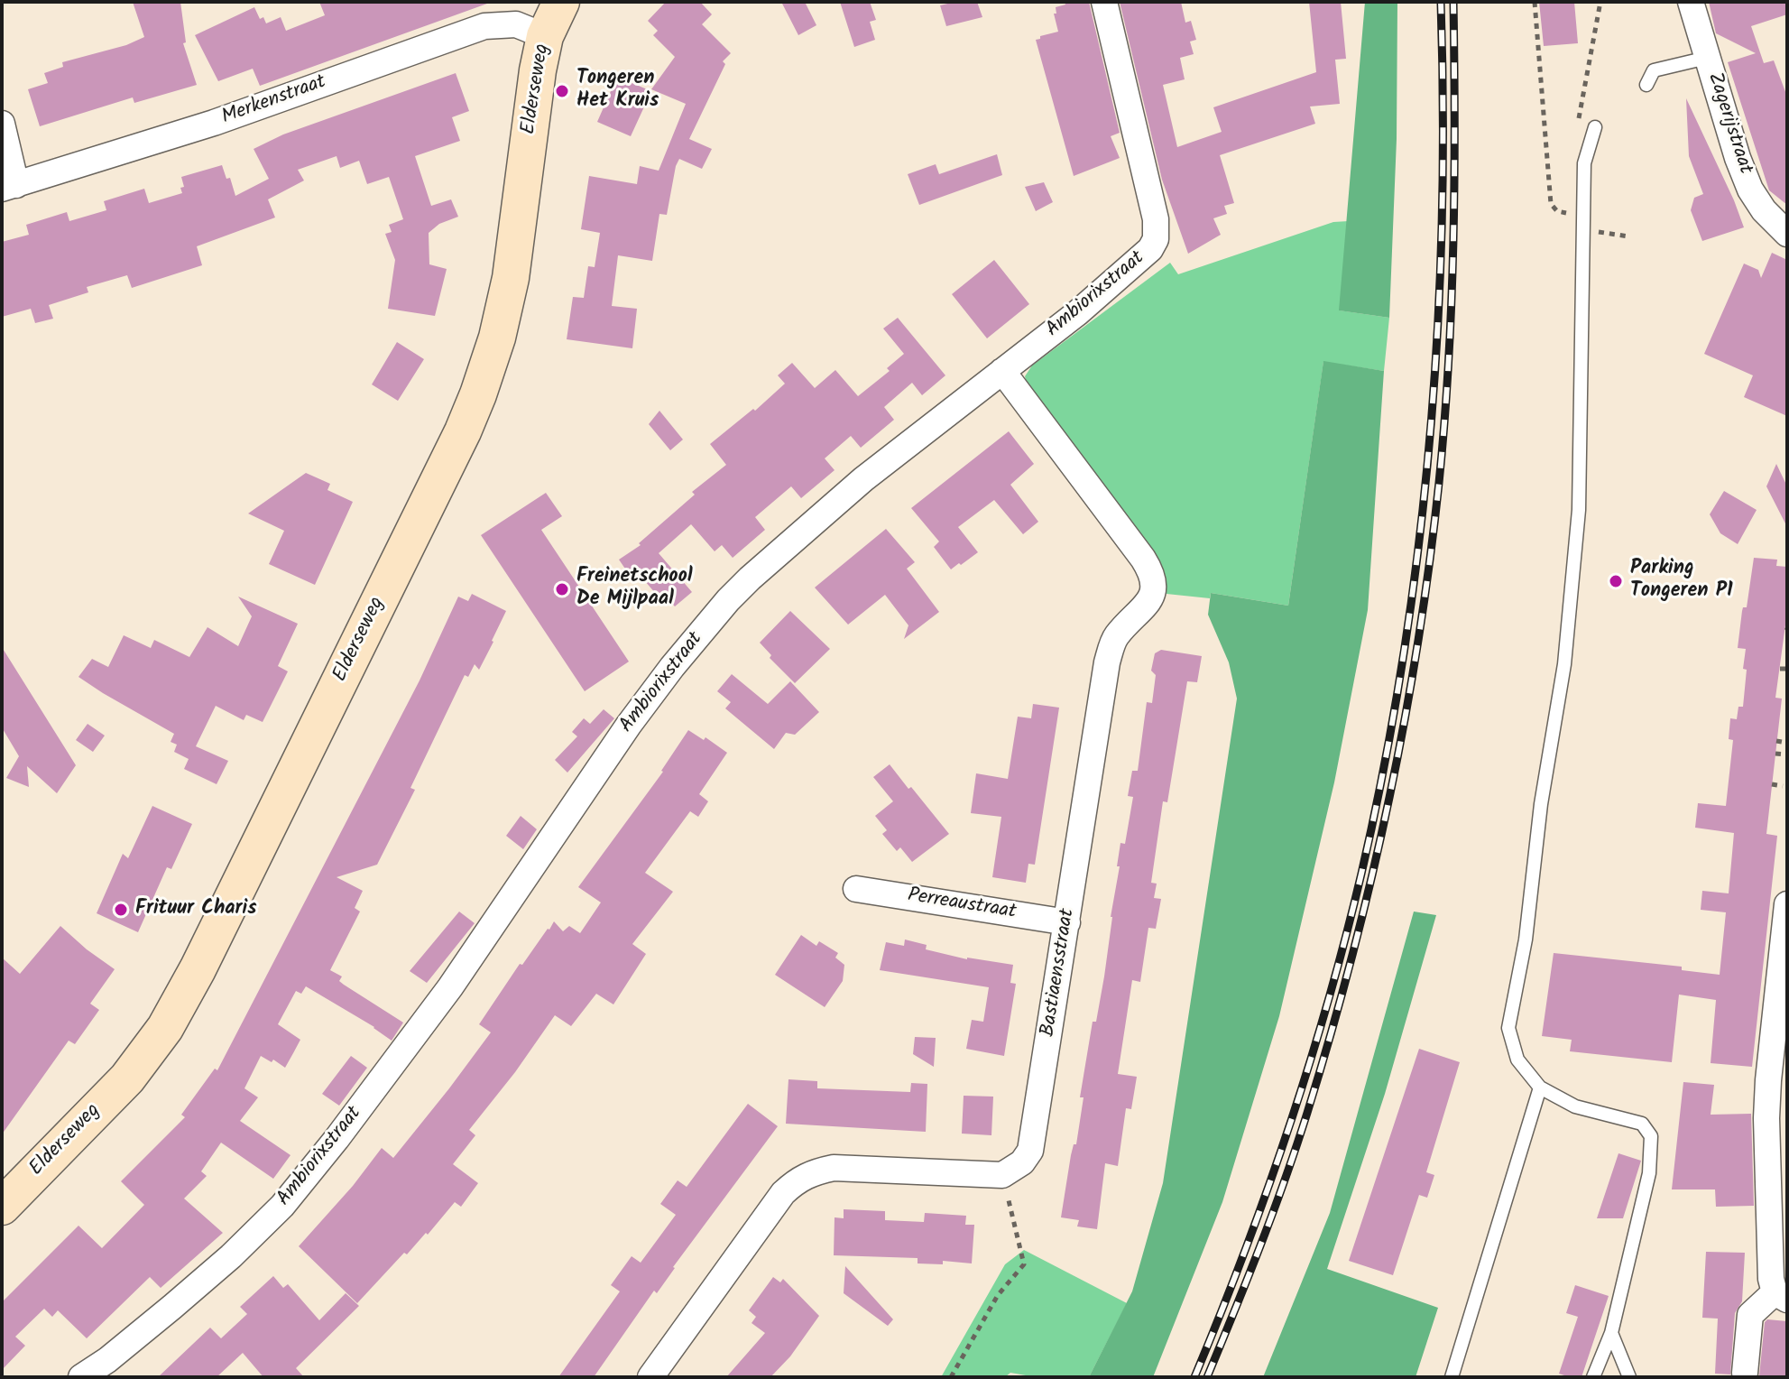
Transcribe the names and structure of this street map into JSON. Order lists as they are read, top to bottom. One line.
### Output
{"streets":{"main road":["Elderseweg"],"street":["Merkenstraat","Zagerijstraat","Ambiorixstraat","Perreaustraat","Bastiaensstraat"]},"crossings":[["Elderseweg","Merkenstraat"],["Ambiorixstraat","Bastiaensstraat"],["Perreaustraat","Bastiaensstraat"]],"places":["Tongeren Het Kruis","Parking Tongeren P1","Freinetschool De Mijlpaal","Frituur Charis"]}
